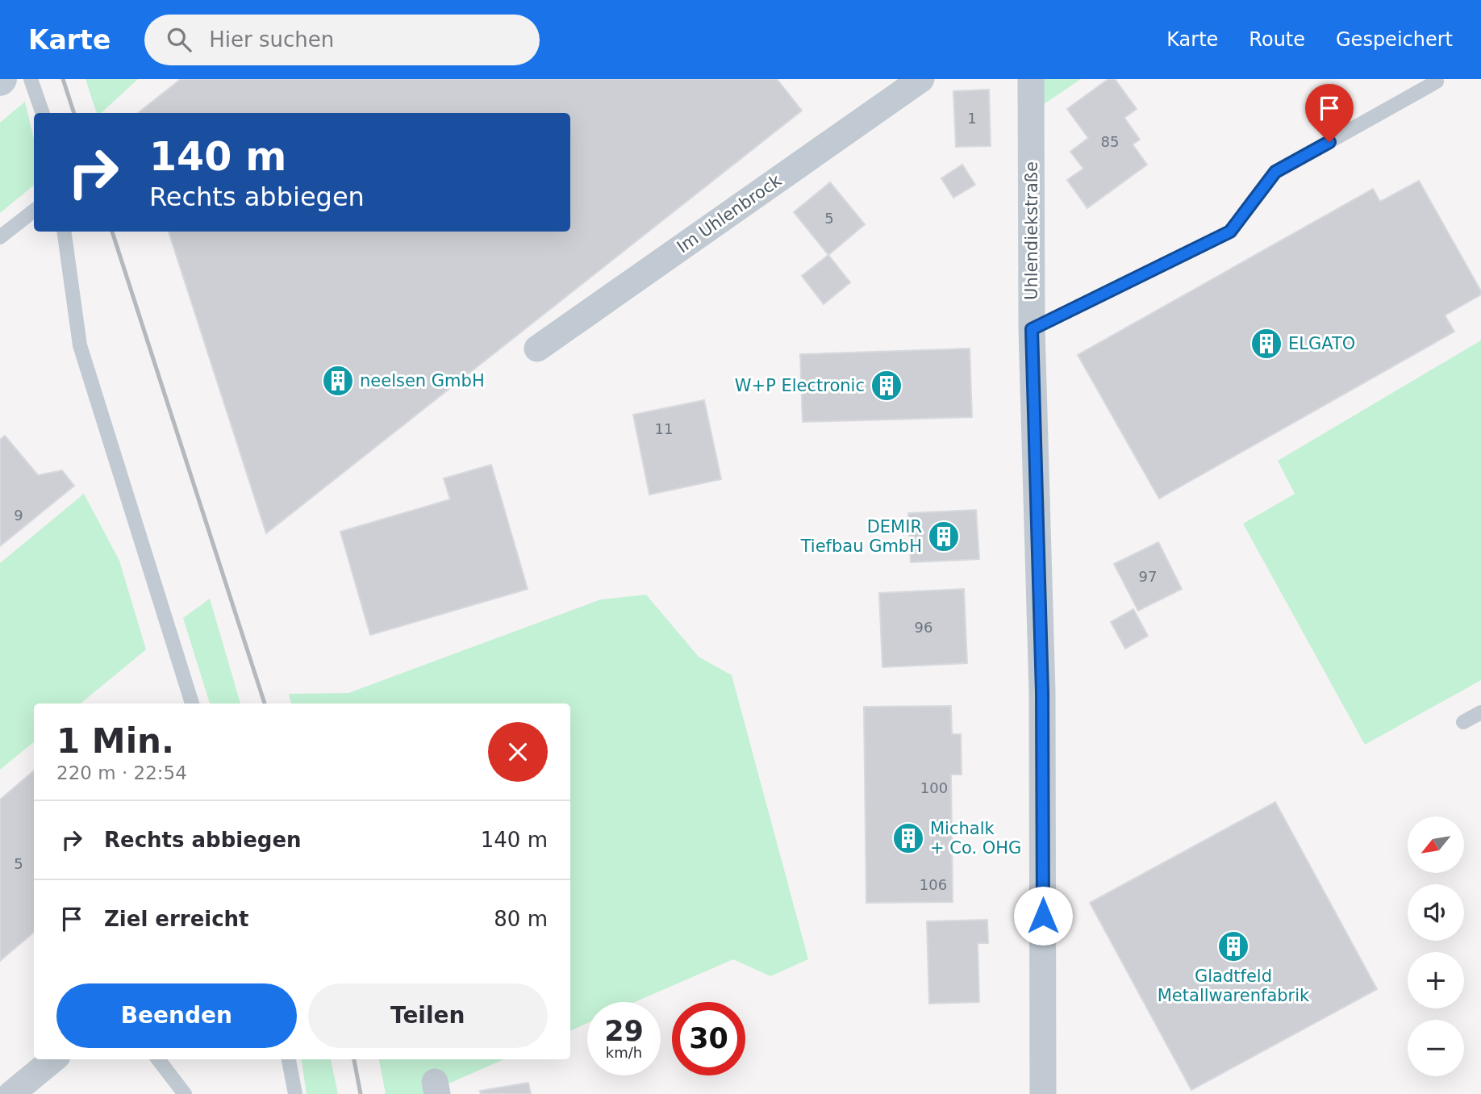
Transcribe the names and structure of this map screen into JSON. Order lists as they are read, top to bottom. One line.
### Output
{"streets":{"street":["Im Uhlenbrock","Uhlendiekstraße"]},"places":{"building":["ELGATO","neelsen GmbH","W+P Electronic","DEMIR Tiefbau GmbH","Michalk + Co. OHG","Gladtfeld Metallwarenfabrik"]},"house_numbers":["1","85","5","11","9","97","96","100","5","106"],"north":"bottom left","page":{"header":"Karte","search":"Hier suchen","nav":["Karte","Route","Gespeichert"],"turn":["140 m","Rechts abbiegen"],"heading":["1 Min.","220 m · 22:54"],"list":[{"name":"Rechts abbiegen","value":"140 m"},{"name":"Ziel erreicht","value":"80 m"}],"map_buttons":["+","−"],"buttons":["Beenden","Teilen"],"speed":"29 km/h","limit":"30"}}
